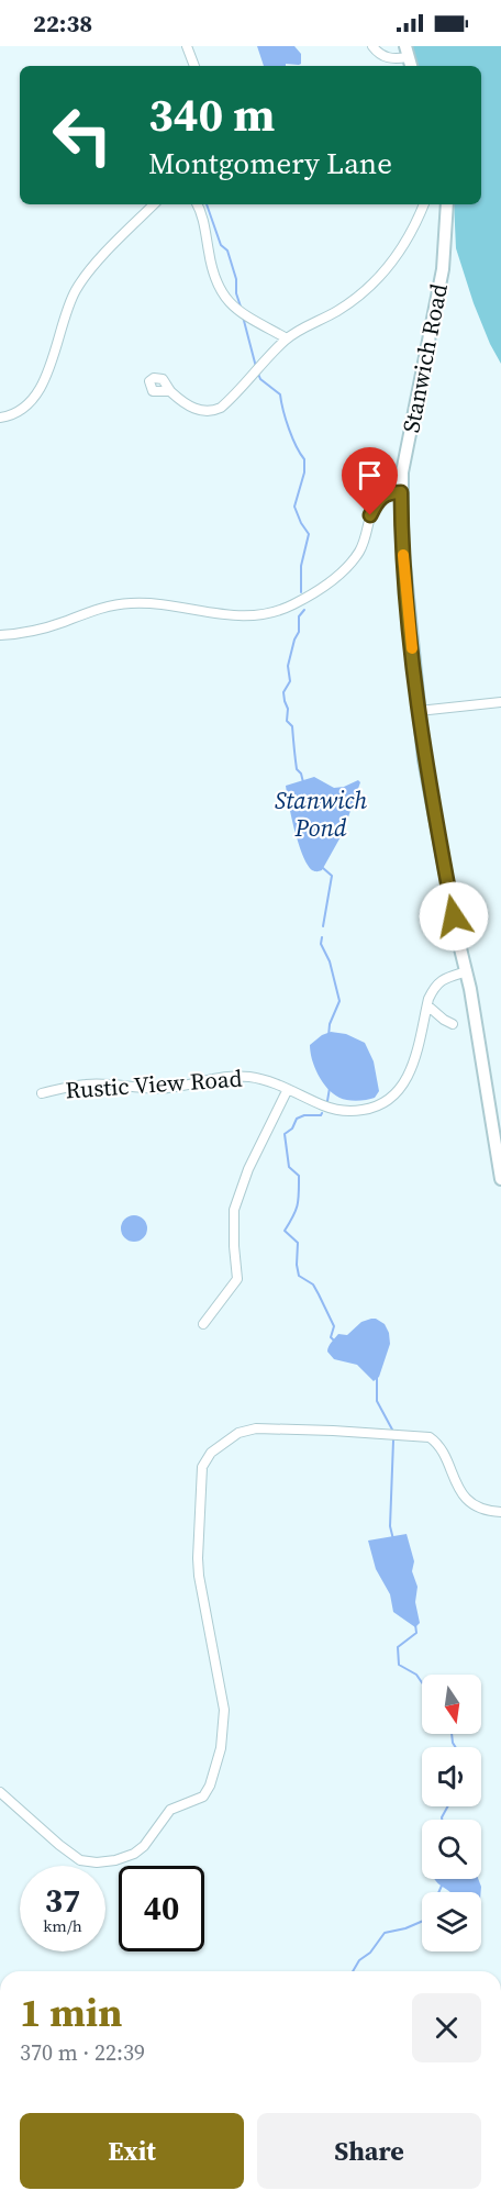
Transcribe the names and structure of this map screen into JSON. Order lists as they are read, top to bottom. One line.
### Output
{"streets":{"street":["Stanwich Road","Rustic View Road"]},"crossings":[["Stanwich Road","Rustic View Road"]],"water":["Stanwich Pond"],"north":"bottom","page":{"status":"22:38","turn":["340 m","Montgomery Lane"],"speed":"37 km/h","limit":"40","heading":["1 min","370 m · 22:39"],"buttons":["Exit","Share"]}}
